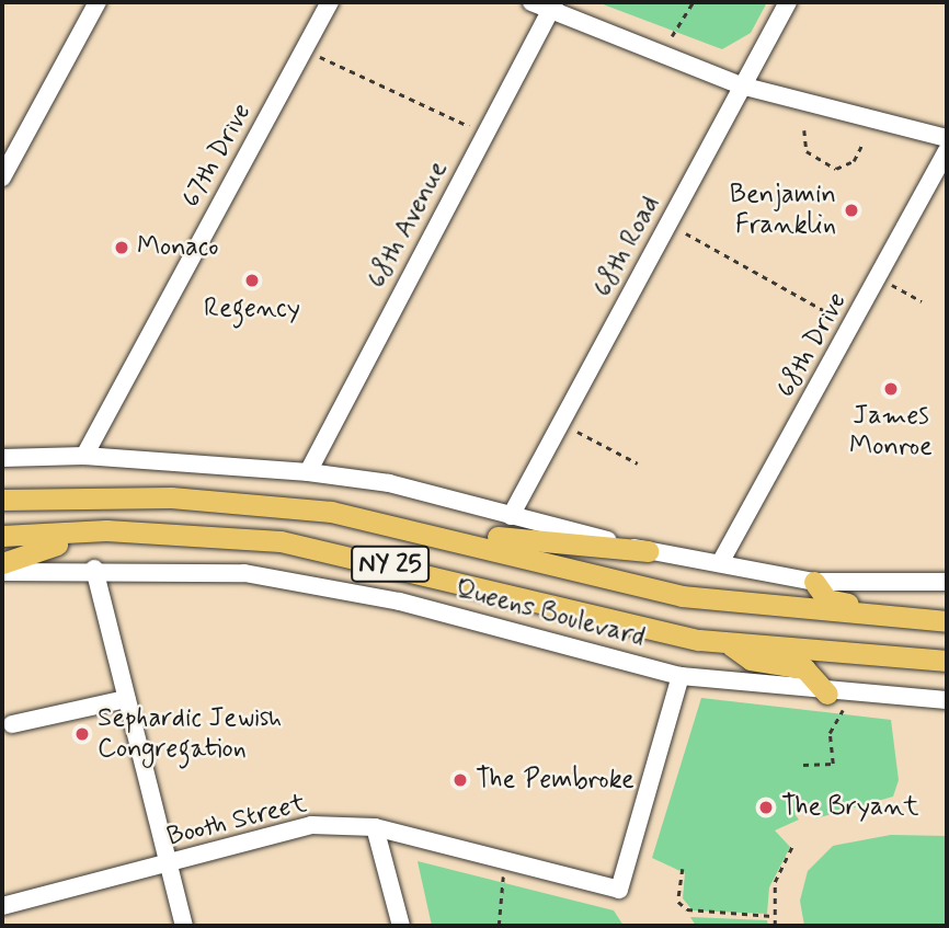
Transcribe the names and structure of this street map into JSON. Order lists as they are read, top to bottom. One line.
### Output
{"streets":{"main road":["NY 25","Queens Boulevard"],"street":["67th Drive","68th Avenue","68th Road","68th Drive","Booth Street"]},"crossings":[["Queens Boulevard","Booth Street"]],"places":["Benjamin Franklin","Monaco","Regency","James Monroe","Sephardic Jewish Congregation","The Pembroke","The Bryant"]}
